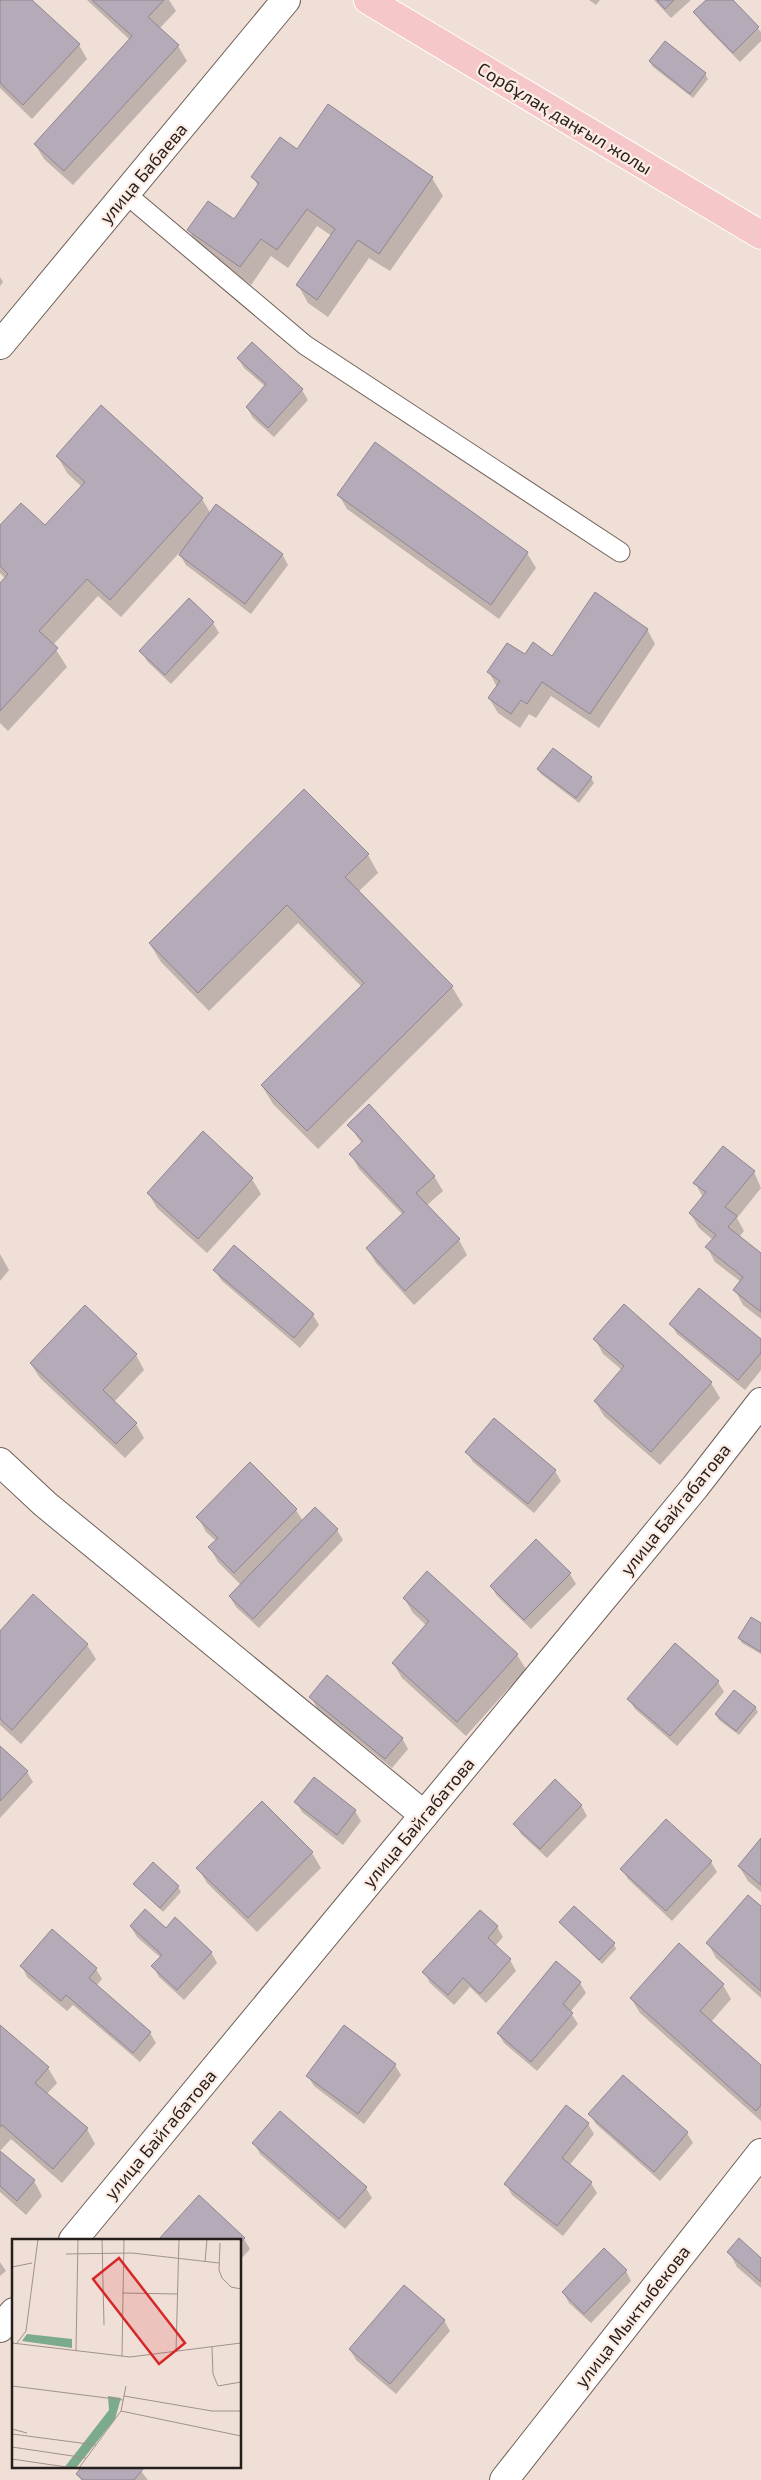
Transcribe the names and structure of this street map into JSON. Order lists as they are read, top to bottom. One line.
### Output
{"streets":{"main road":["Сорбұлақ даңғыл жолы"],"street":["улица Бабаева","улица Байгабатова","улица Мыктыбекова"]}}
